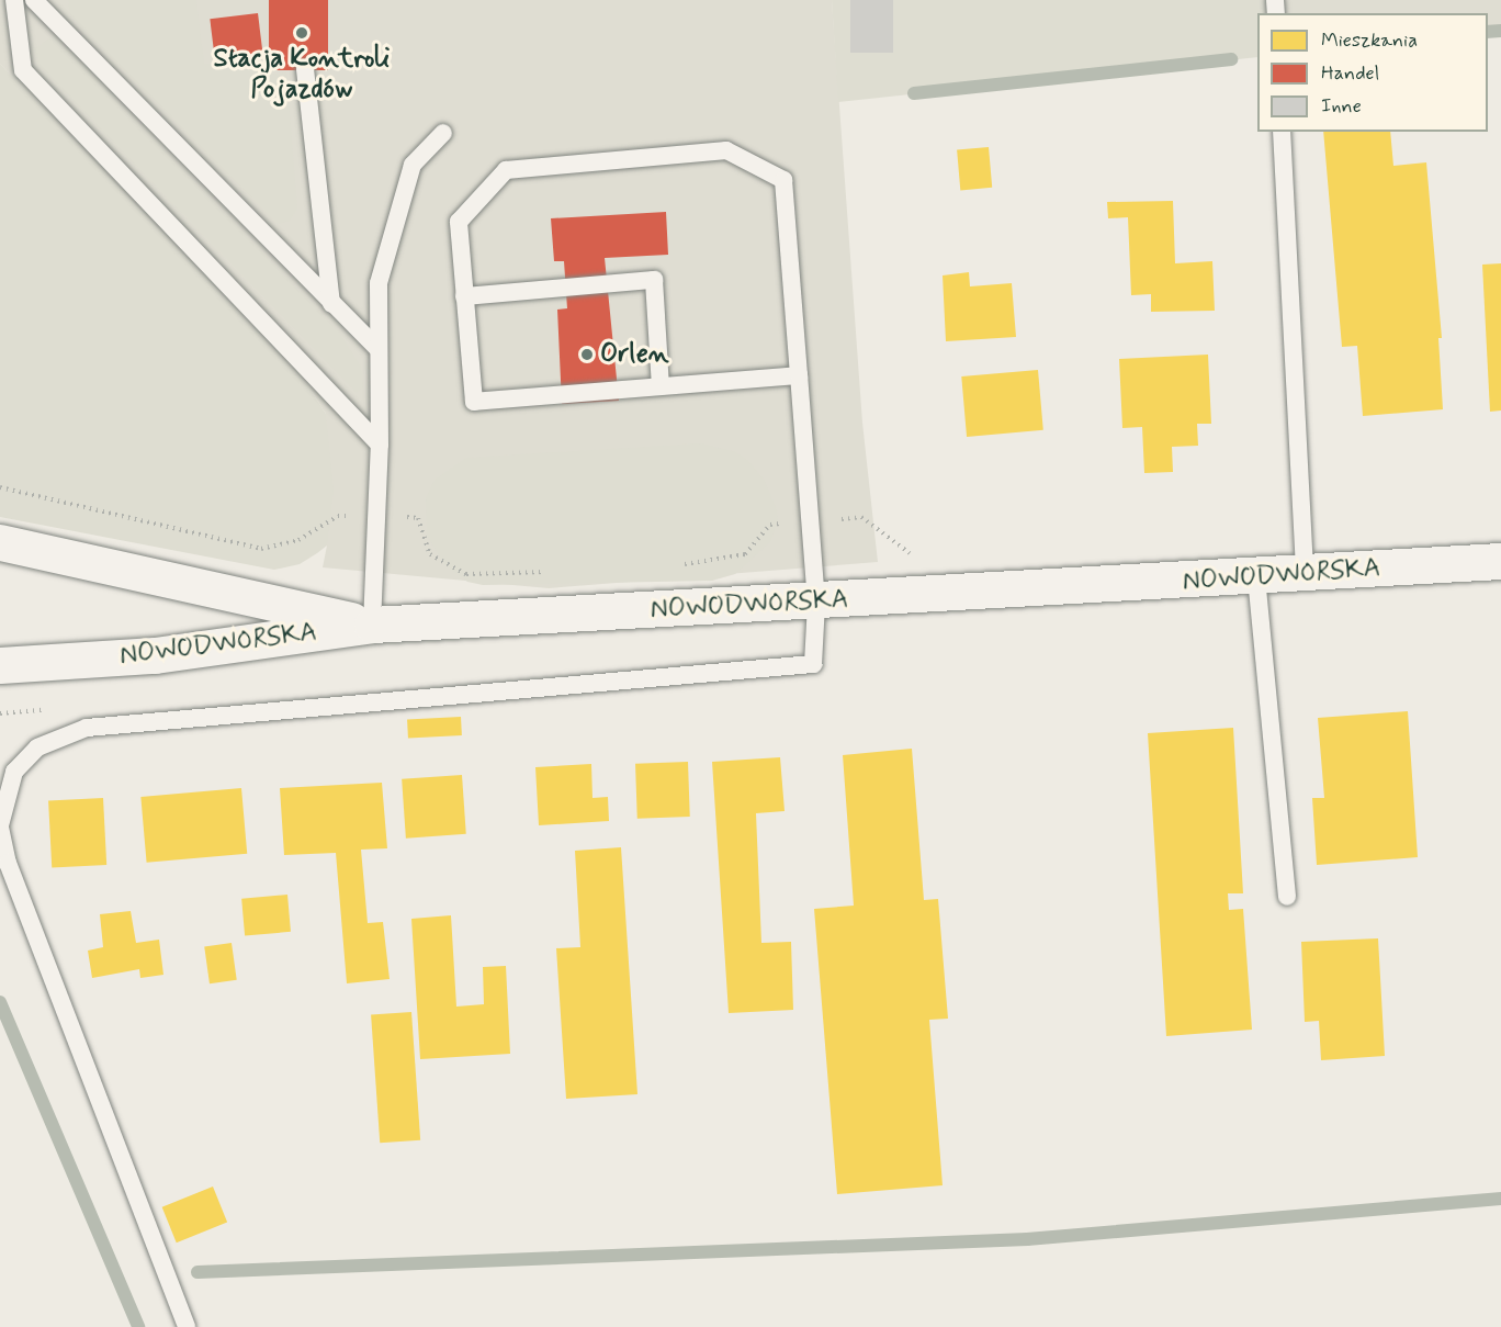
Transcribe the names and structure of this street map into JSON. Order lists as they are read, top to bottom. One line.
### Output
{"streets":{"street":["NOWODWORSKA"]},"places":["Stacja Kontroli Pojazdów","Orlen"],"legend":["Mieszkania","Handel","Inne"]}
